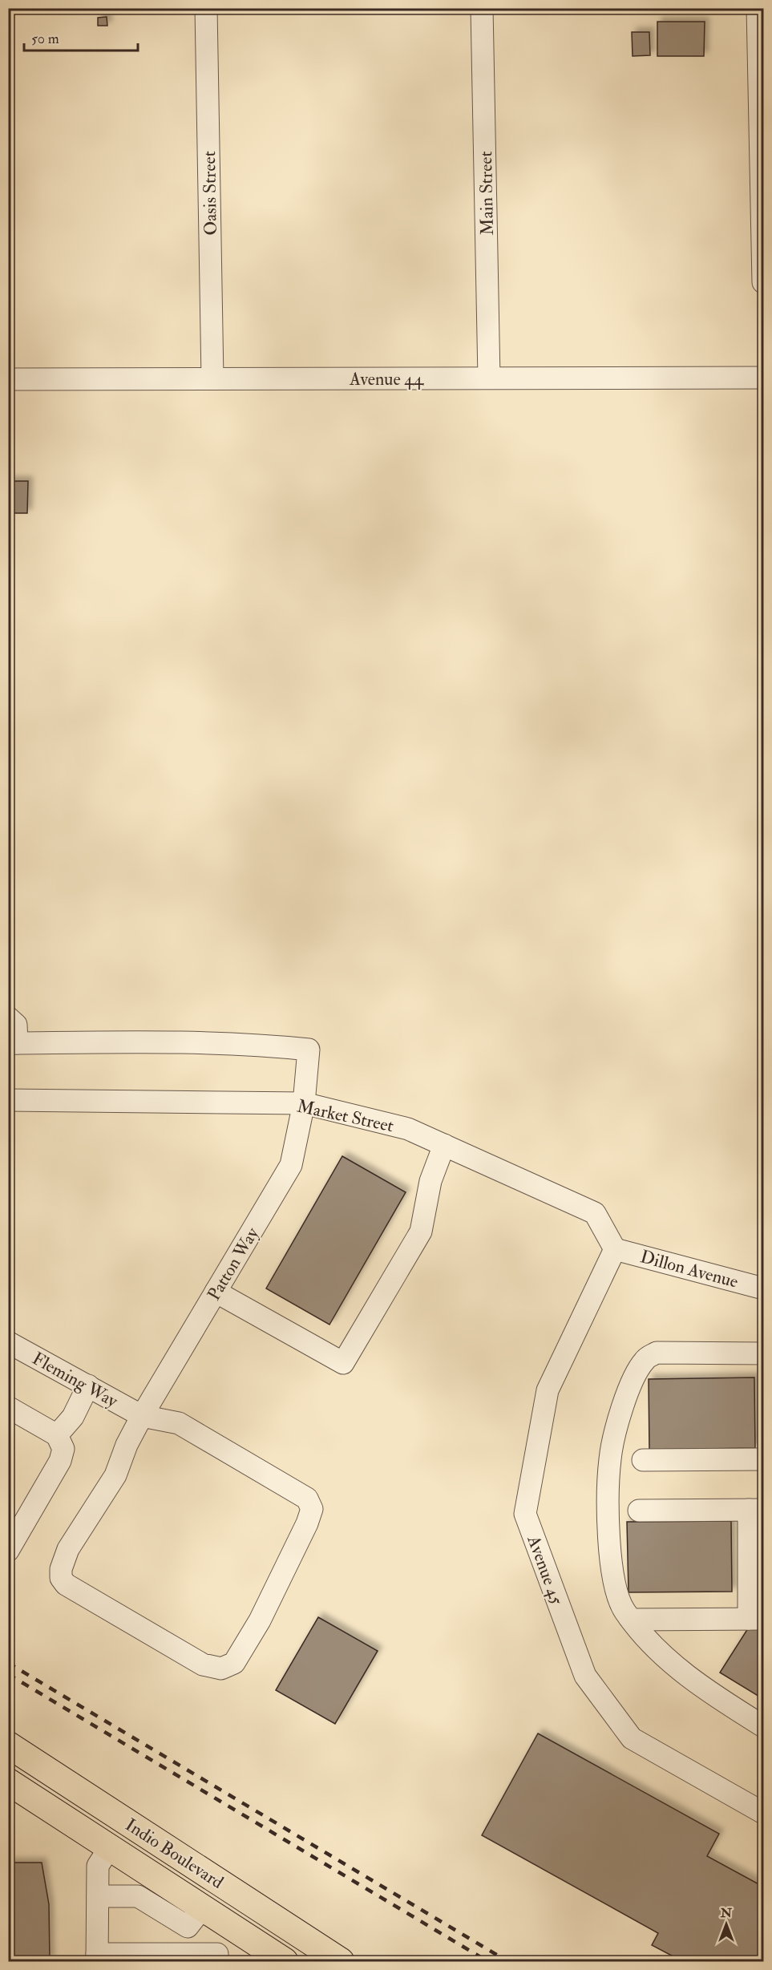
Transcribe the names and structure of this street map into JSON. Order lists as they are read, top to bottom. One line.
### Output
{"streets":{"main road":["Indio Boulevard"],"street":["Oasis Street","Main Street","Avenue 44","Market Street","Patton Way","Dillon Avenue","Fleming Way","Avenue 45"]},"crossings":[["Oasis Street","Avenue 44"],["Main Street","Avenue 44"],["Market Street","Patton Way"],["Market Street","Dillon Avenue"],["Market Street","Avenue 45"],["Patton Way","Fleming Way"],["Dillon Avenue","Avenue 45"]],"scale_bar":"50 m","north":"top"}
